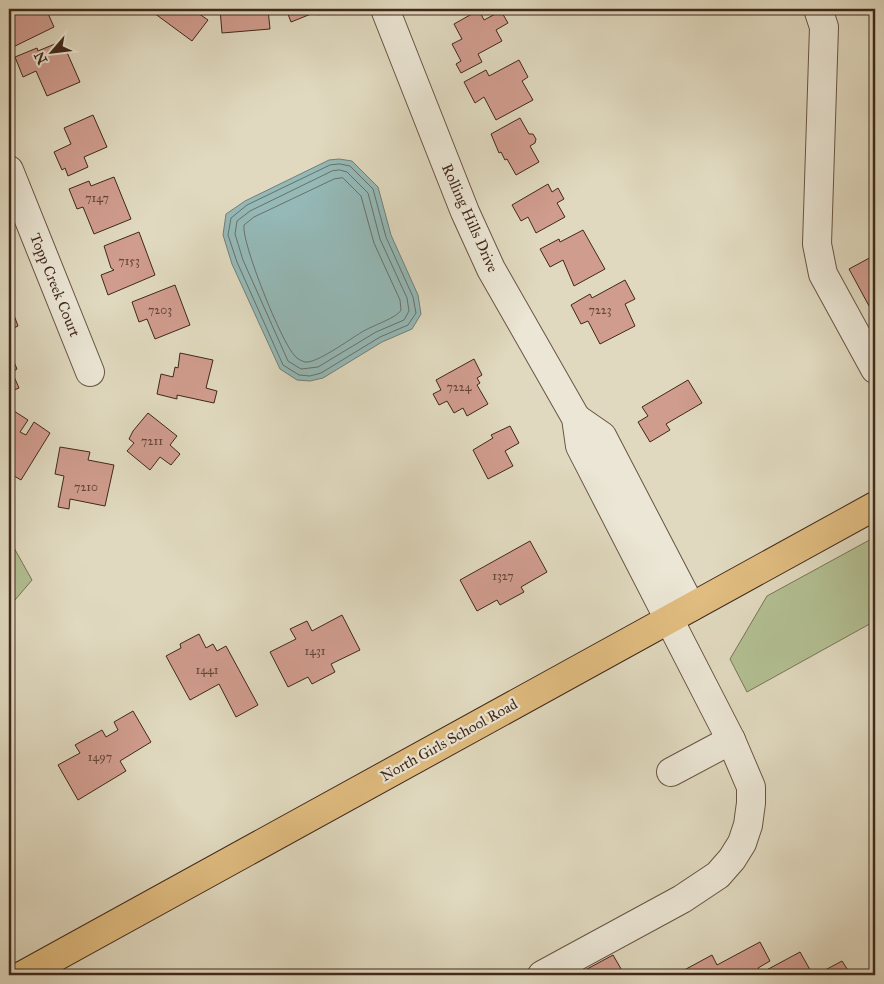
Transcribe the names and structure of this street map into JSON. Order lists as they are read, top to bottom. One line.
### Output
{"streets":{"main road":["North Girls School Road"],"street":["Rolling Hills Drive","Topp Creek Court"]},"crossings":[["Rolling Hills Drive","North Girls School Road"]],"house_numbers":["7147","7153","7203","7223","7224","7211","7210","1327","1431","1441","1497"],"north":"bottom left"}
